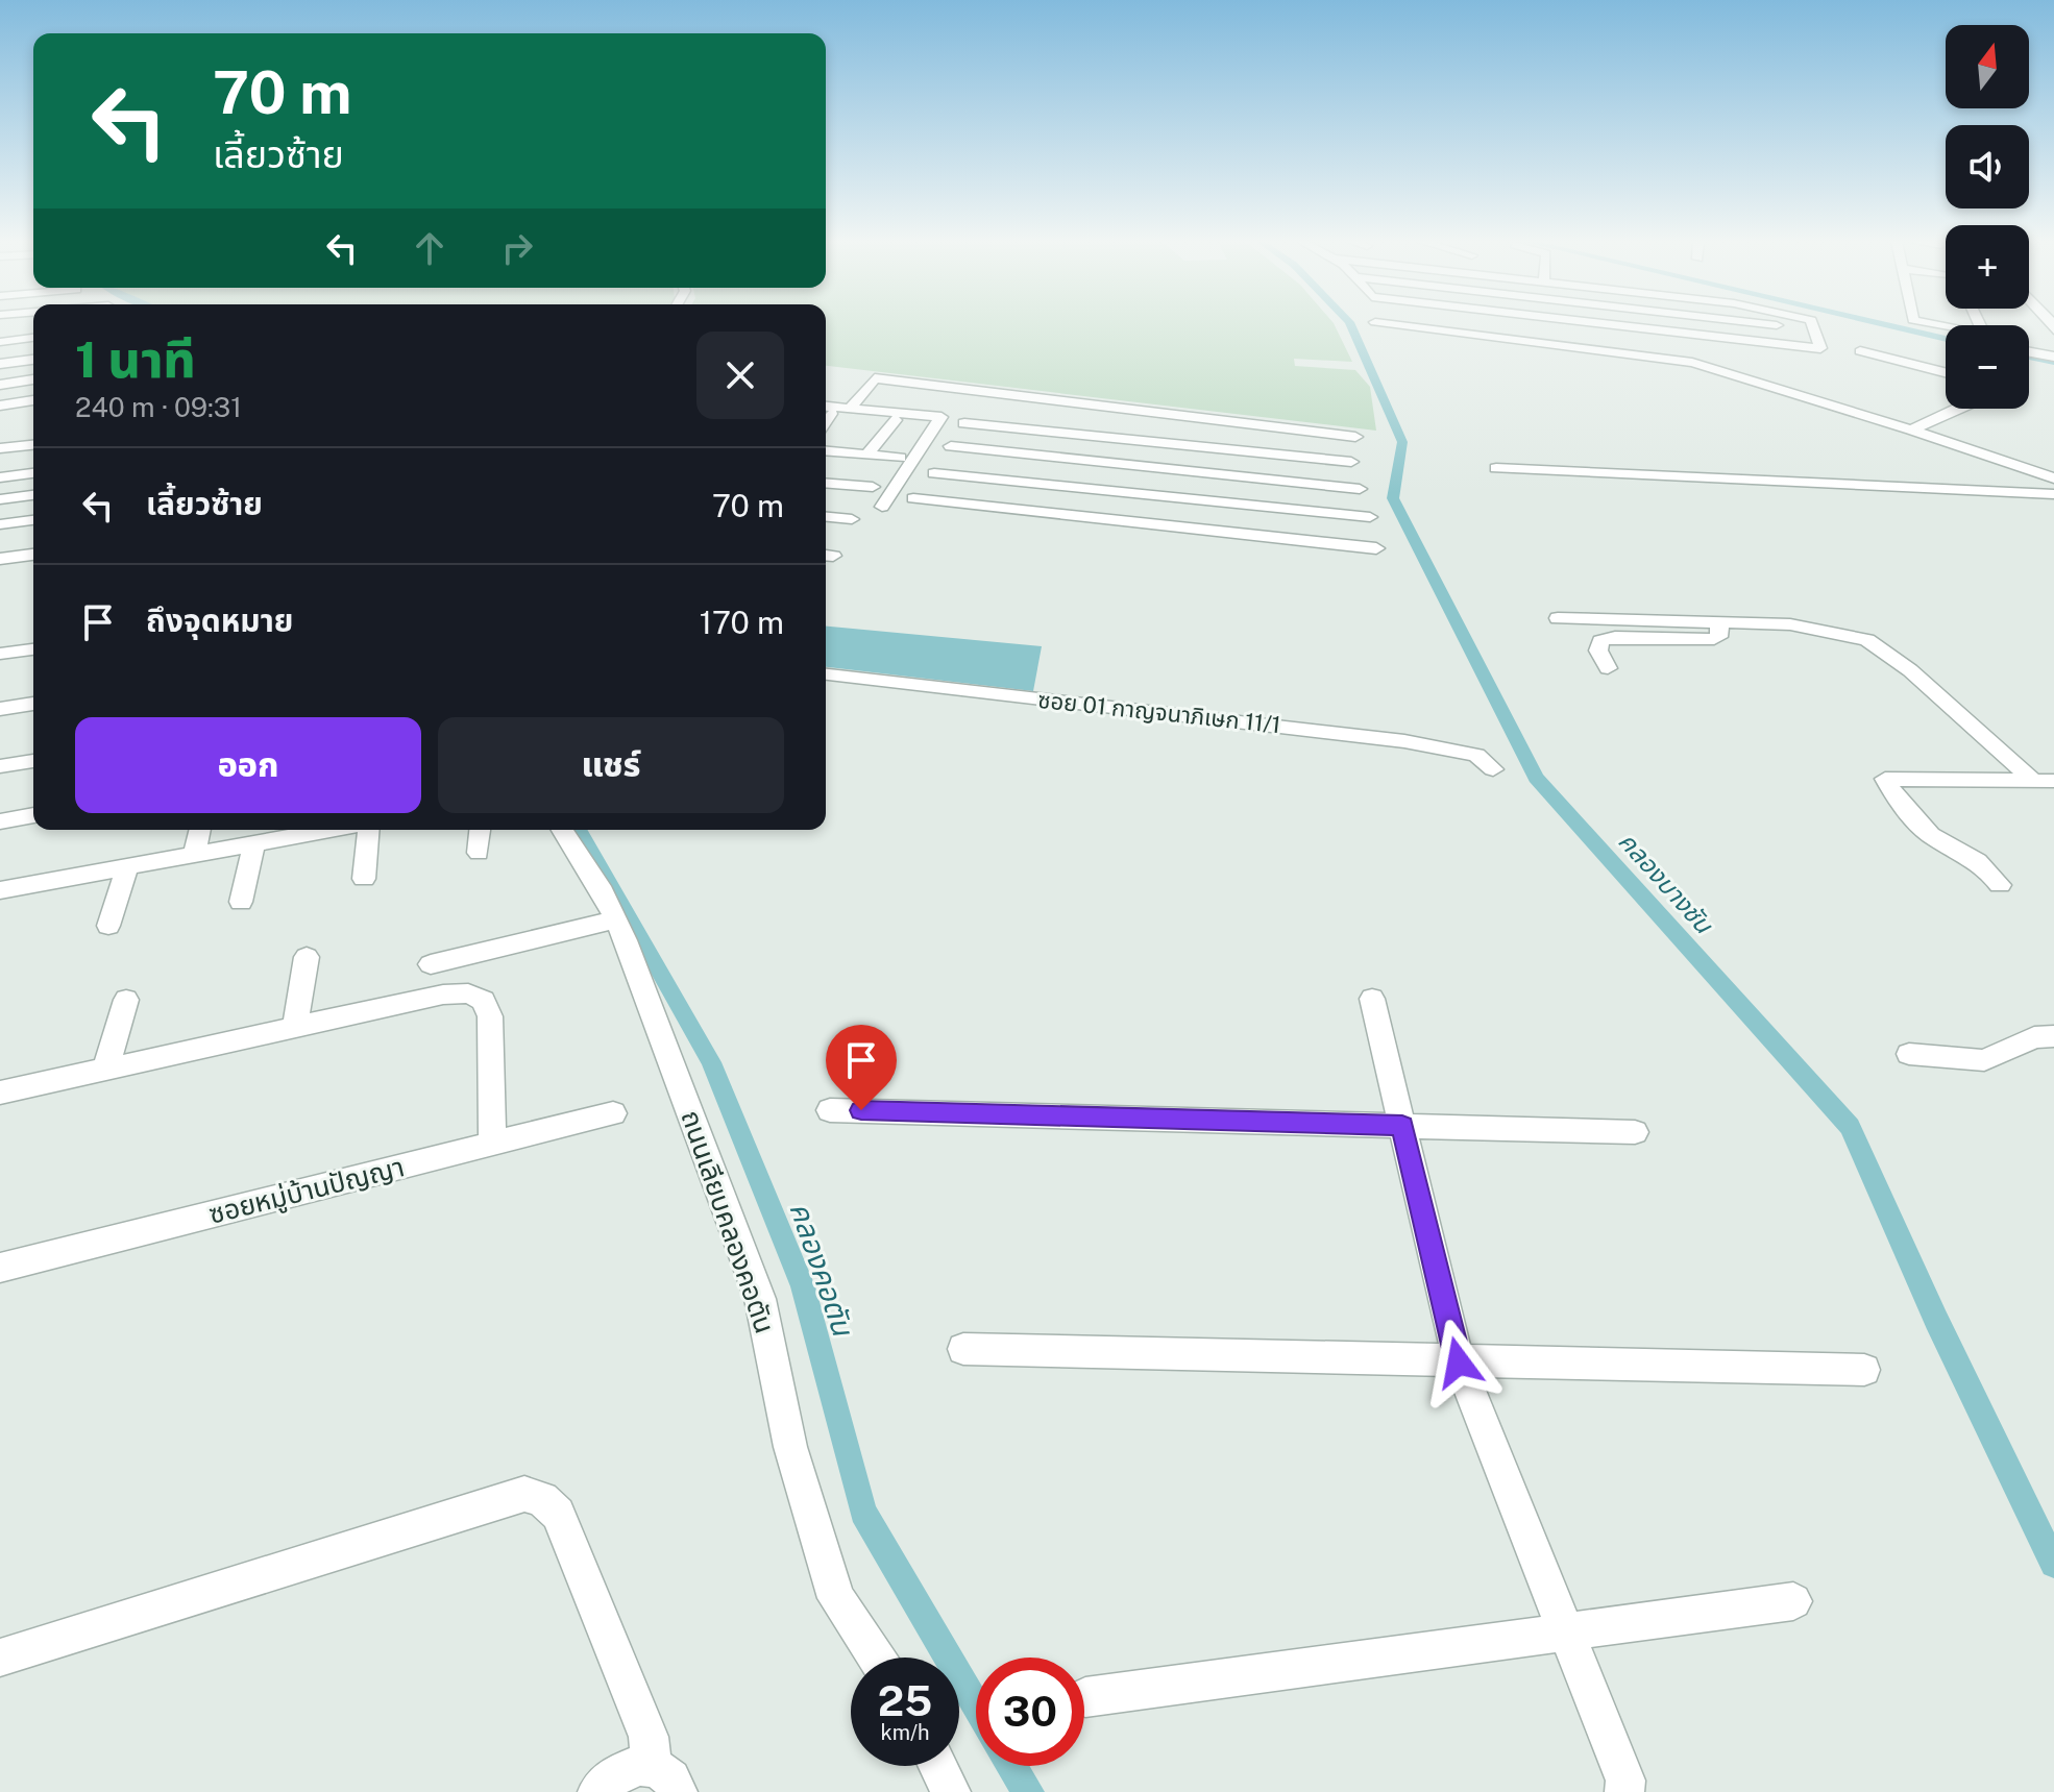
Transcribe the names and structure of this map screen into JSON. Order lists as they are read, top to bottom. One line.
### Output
{"streets":{"street":["ซอย 01 กาญจนาภิเษก 11/1","ซอยหมู่บ้านปัญญา","ถนนเลียบคลองคอตัน"]},"water":["คลองบางชัน","คลองคอตัน"],"north":"top","page":{"map_buttons":["+","−"],"turn":["70 m","เลี้ยวซ้าย"],"heading":["1 นาที","240 m · 09:31"],"list":[{"name":"เลี้ยวซ้าย","value":"70 m"},{"name":"ถึงจุดหมาย","value":"170 m"}],"buttons":["ออก","แชร์"],"speed":"25 km/h","limit":"30"}}
